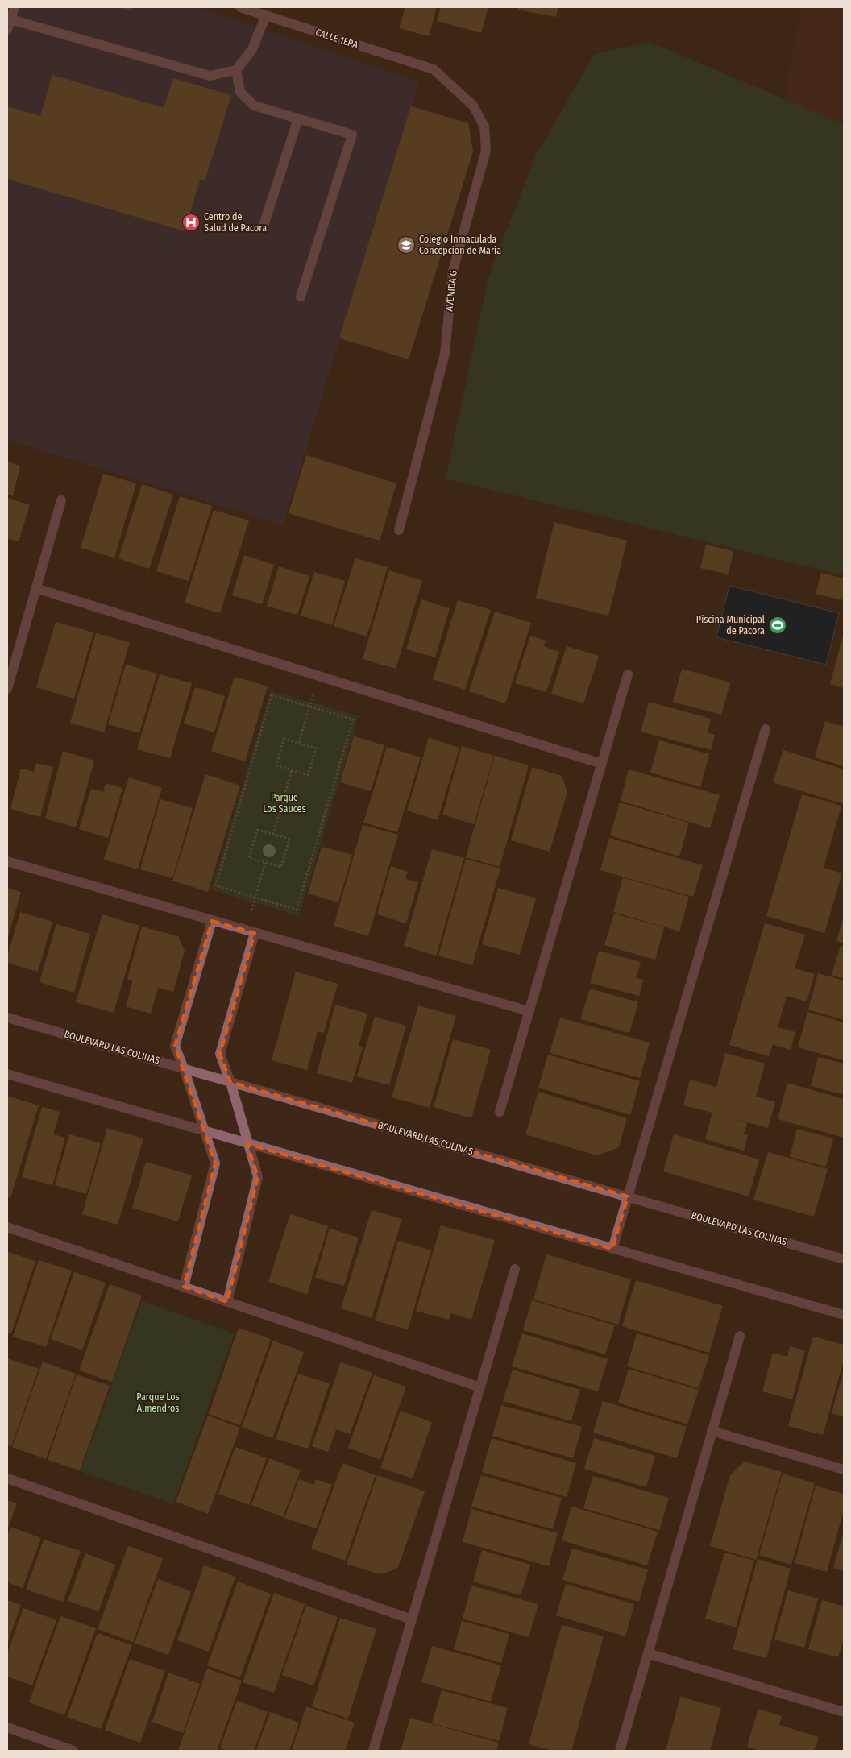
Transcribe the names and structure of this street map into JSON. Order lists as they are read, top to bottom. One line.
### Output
{"streets":{"street":["CALLE 1ERA","AVENIDA G","BOULEVARD LAS COLINAS"]},"crossings":[["CALLE 1ERA","AVENIDA G"]],"parks":["Parque Los Sauces","Parque Los Almendros"],"places":{"hospital":["Centro de Salud de Pacora"],"school or university":["Colegio Inmaculada Concepcion de Maria"],"sports":["Piscina Municipal de Pacora"]}}
